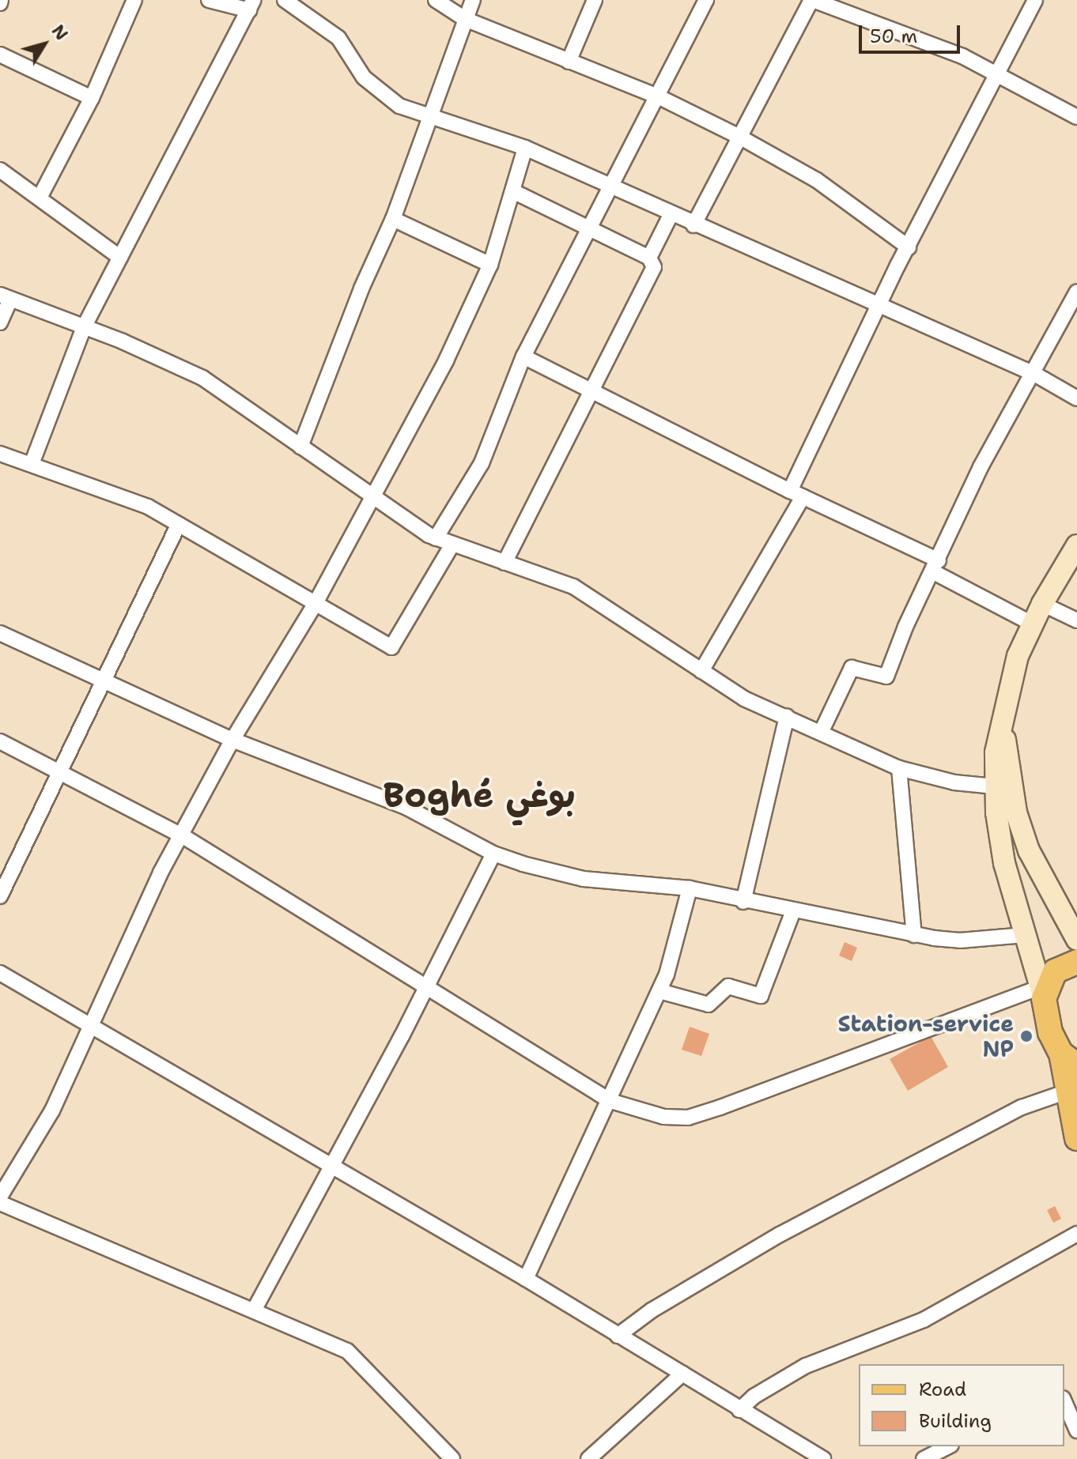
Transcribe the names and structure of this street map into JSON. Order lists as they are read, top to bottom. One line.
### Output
{"districts":["Boghé بوغي"],"places":["Station-service NP"],"legend":["Road","Building"],"scale_bar":"50 m","north":"top right"}
